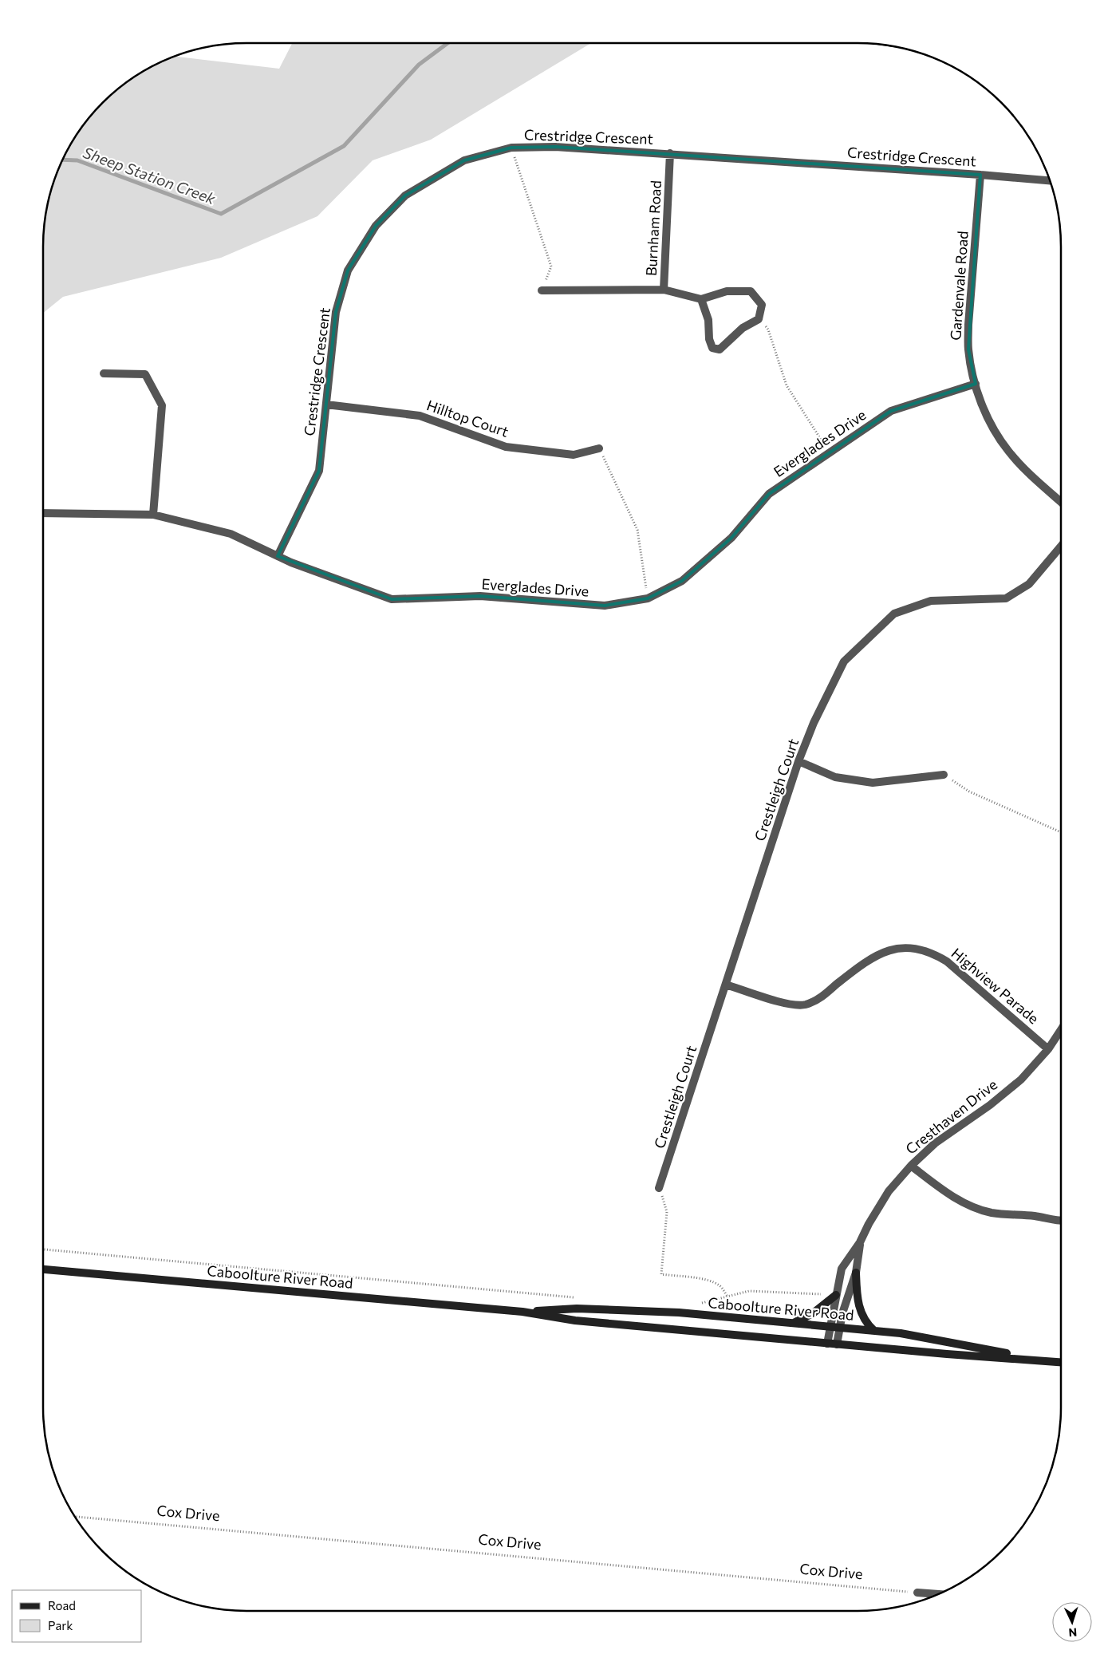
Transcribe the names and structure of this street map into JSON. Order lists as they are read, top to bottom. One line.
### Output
{"streets":{"main road":["Caboolture River Road"],"street":["Crestridge Crescent","Burnham Road","Gardenvale Road","Hilltop Court","Everglades Drive","Crestleigh Court","Highview Parade","Cresthaven Drive"],"path":["Cox Drive"]},"crossings":[["Crestridge Crescent","Burnham Road"],["Crestridge Crescent","Gardenvale Road"],["Crestridge Crescent","Hilltop Court"],["Crestridge Crescent","Everglades Drive"],["Gardenvale Road","Everglades Drive"],["Crestleigh Court","Highview Parade"],["Highview Parade","Cresthaven Drive"],["Cresthaven Drive","Caboolture River Road"]],"water":["Sheep Station Creek"],"legend":["Road","Park"],"north":"bottom"}
